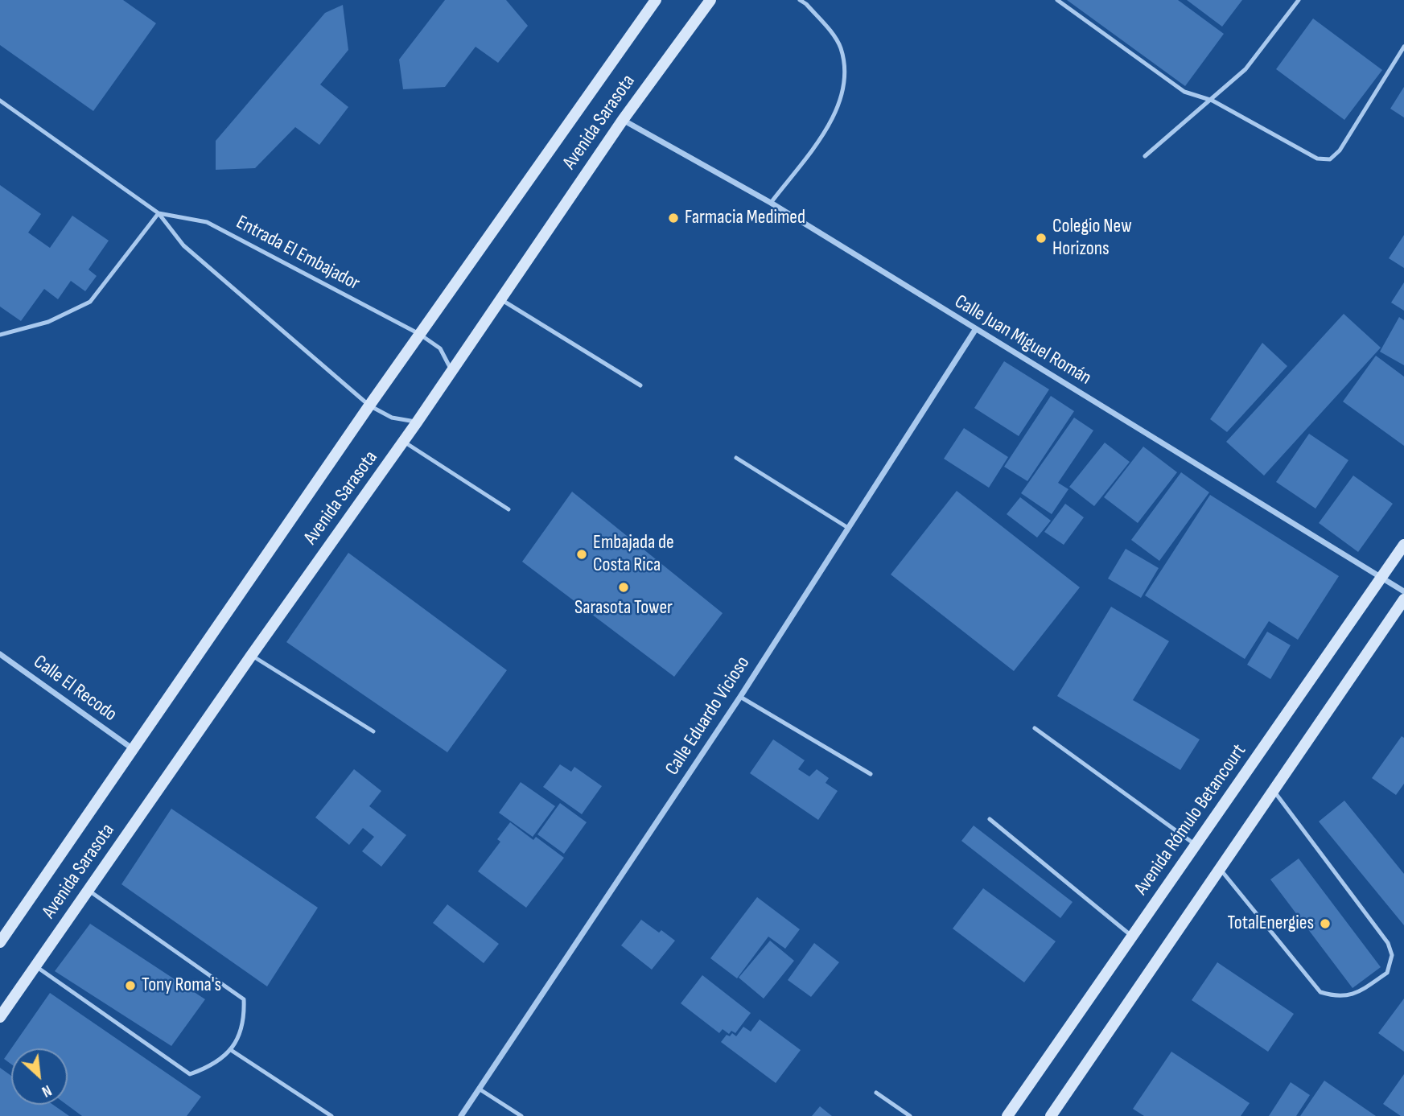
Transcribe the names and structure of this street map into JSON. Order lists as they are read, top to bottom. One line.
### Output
{"streets":{"main road":["Avenida Sarasota","Avenida Rómulo Betancourt"],"street":["Calle Juan Miguel Román","Calle El Recodo","Calle Eduardo Vicioso"],"lane":["Entrada El Embajador"]},"crossings":[["Avenida Sarasota","Entrada El Embajador"],["Avenida Sarasota","Calle Juan Miguel Román"],["Avenida Sarasota","Calle El Recodo"],["Calle Juan Miguel Román","Calle Eduardo Vicioso"],["Calle Juan Miguel Román","Avenida Rómulo Betancourt"]],"places":["Farmacia Medimed","Colegio New Horizons","Embajada de Costa Rica","Sarasota Tower","TotalEnergies","Tony Roma's"],"north":"bottom right"}
